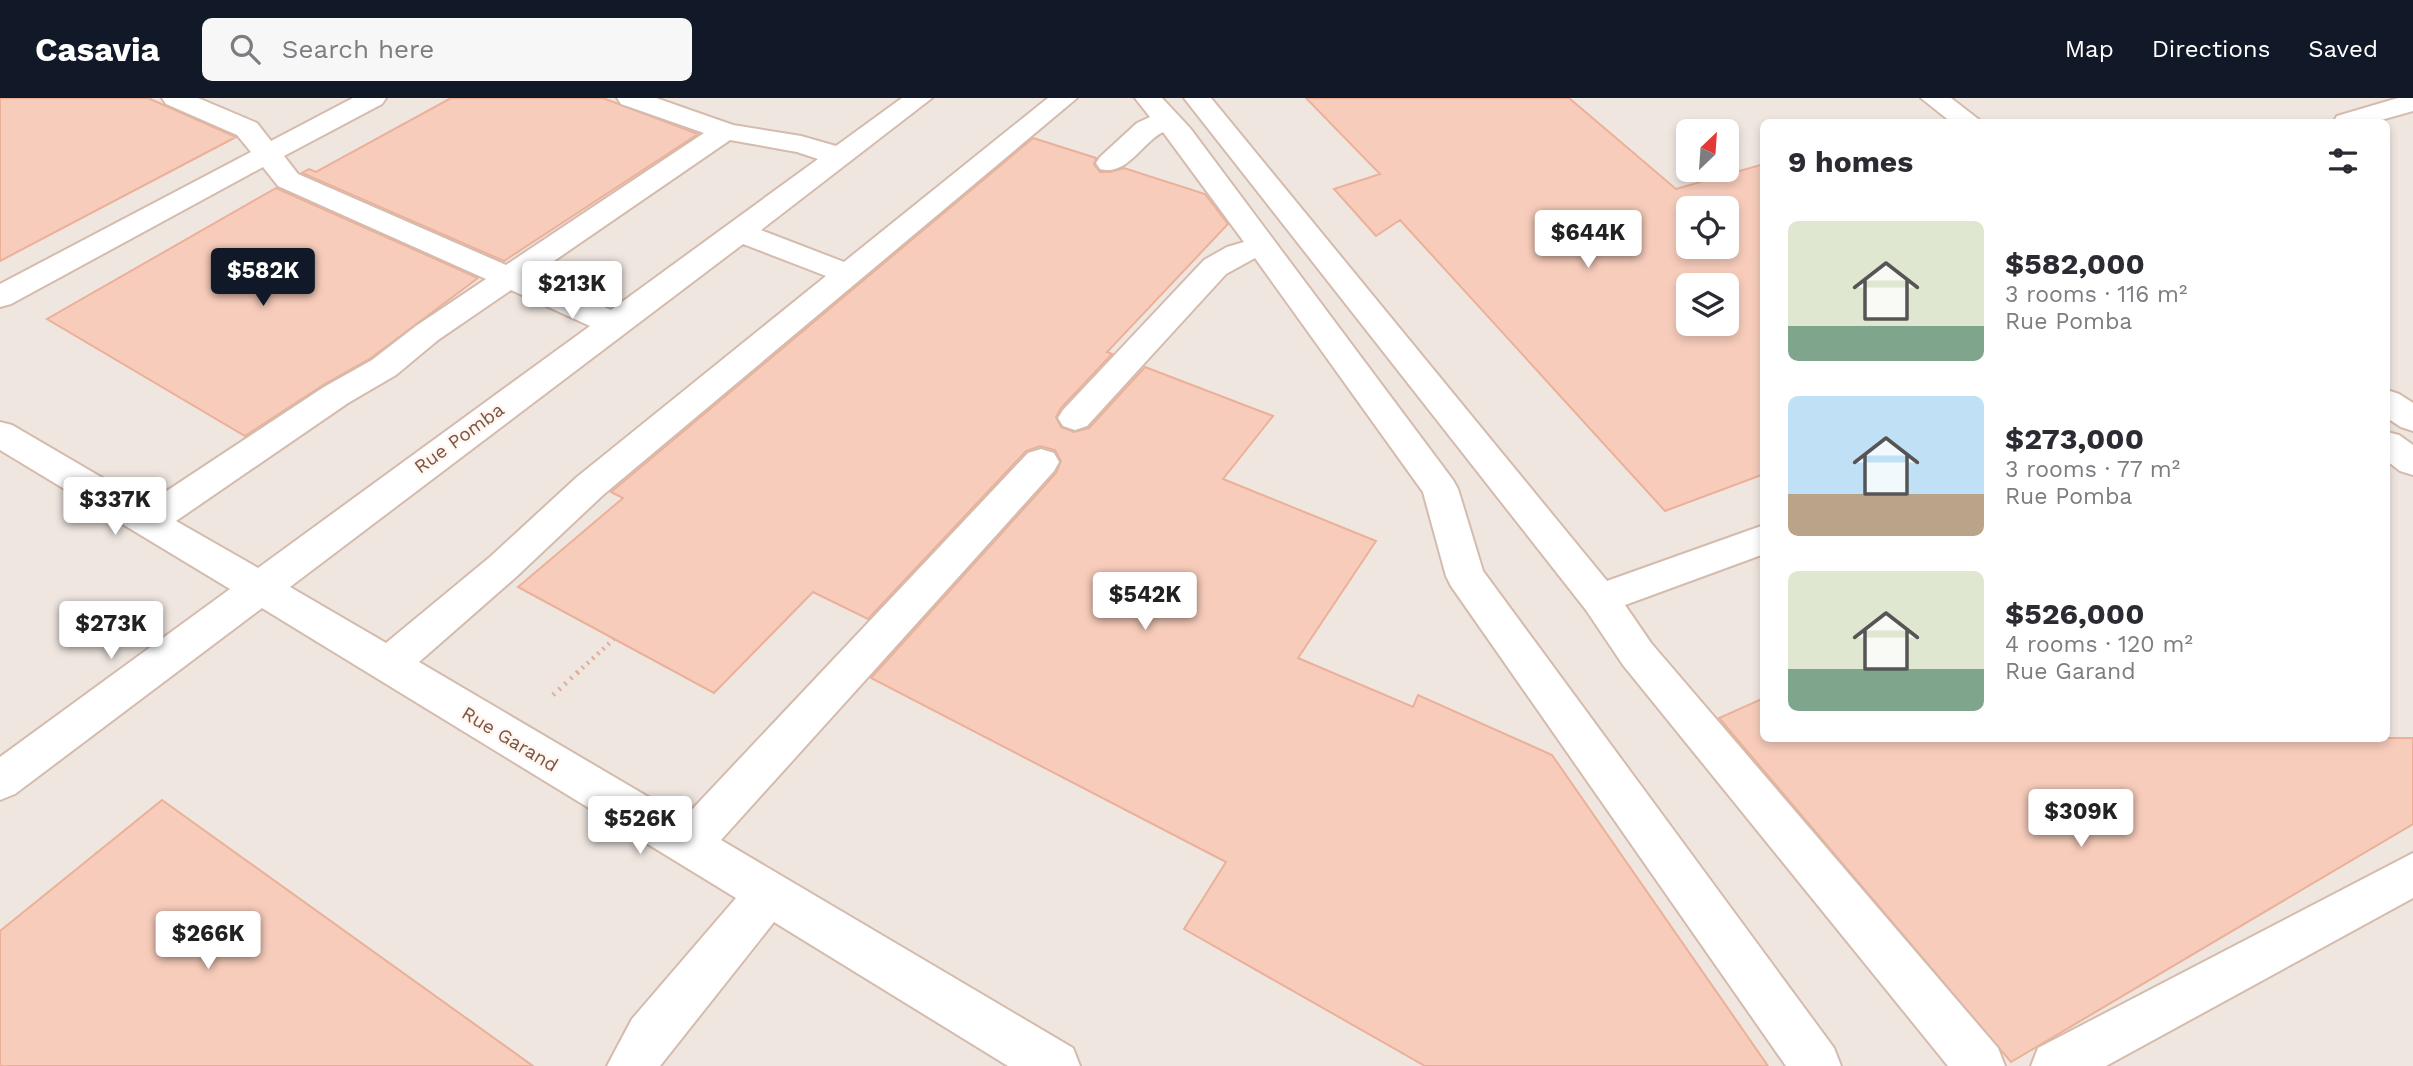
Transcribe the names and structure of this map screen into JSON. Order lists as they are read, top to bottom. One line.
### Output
{"streets":{"street":["Rue Pomba","Rue Garand"]},"crossings":[["Rue Pomba","Rue Garand"]],"north":"top right","page":{"header":"Casavia","search":"Search here","nav":["Map","Directions","Saved"],"heading":"9 homes","list":[{"name":"$582,000","note":"3 rooms · 116 m² · Rue Pomba"},{"name":"$273,000","note":"3 rooms · 77 m² · Rue Pomba"},{"name":"$526,000","note":"4 rooms · 120 m² · Rue Garand"}],"price":["$644K","$582K","$213K","$337K","$542K","$273K","$309K","$526K","$266K"]}}
